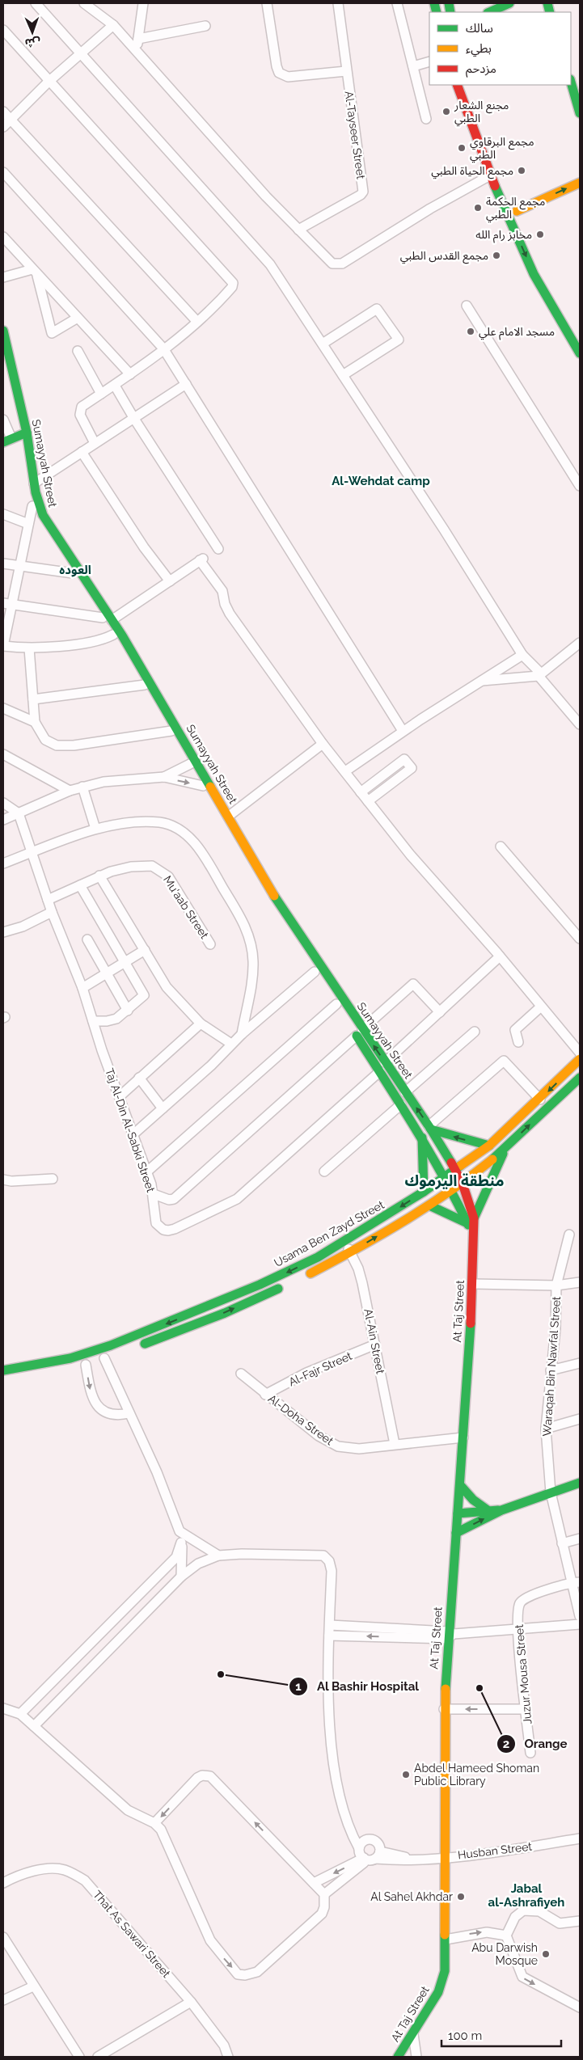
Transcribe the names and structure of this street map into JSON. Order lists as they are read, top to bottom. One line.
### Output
{"streets":{"main road":["Sumayyah Street","Usama Ben Zayd Street","At Taj Street"],"street":["Al-Tayseer Street","Mu'aab Street","Taj Al-Din Al-Sabki Street","Al-Ain Street","Waraqah Bin Nawfal Street","Al-Fajr Street","Al-Doha Street","Juzur Mousa Street","Husban Street","That As Sawari Street"]},"crossings":[["Sumayyah Street","Taj Al-Din Al-Sabki Street"],["Sumayyah Street","Usama Ben Zayd Street"],["Sumayyah Street","At Taj Street"],["Mu'aab Street","Taj Al-Din Al-Sabki Street"],["Usama Ben Zayd Street","Al-Ain Street"],["At Taj Street","Al-Doha Street"],["At Taj Street","Husban Street"],["Al-Ain Street","Al-Fajr Street"],["Al-Ain Street","Al-Doha Street"],["Waraqah Bin Nawfal Street","Juzur Mousa Street"],["Al-Fajr Street","Al-Doha Street"]],"districts":["Al-Wehdat camp","العوده","منطقة اليرموك","Jabal al-Ashrafiyeh"],"places":["مجنع الشعار الطبي","مجمع البرقاوي الطبي","مجمع الحياة الطبي","مجمع الحكمة الطبي","مخابز رام الله","مجمع القدس الطبي","مسجد الامام علي","Al Bashir Hospital","Orange","Abdel Hameed Shoman Public Library","Al Sahel Akhdar","Abu Darwish Mosque"],"legend":["سالك","بطيء","مزدحم"],"scale_bar":"100 m","north":"bottom"}
